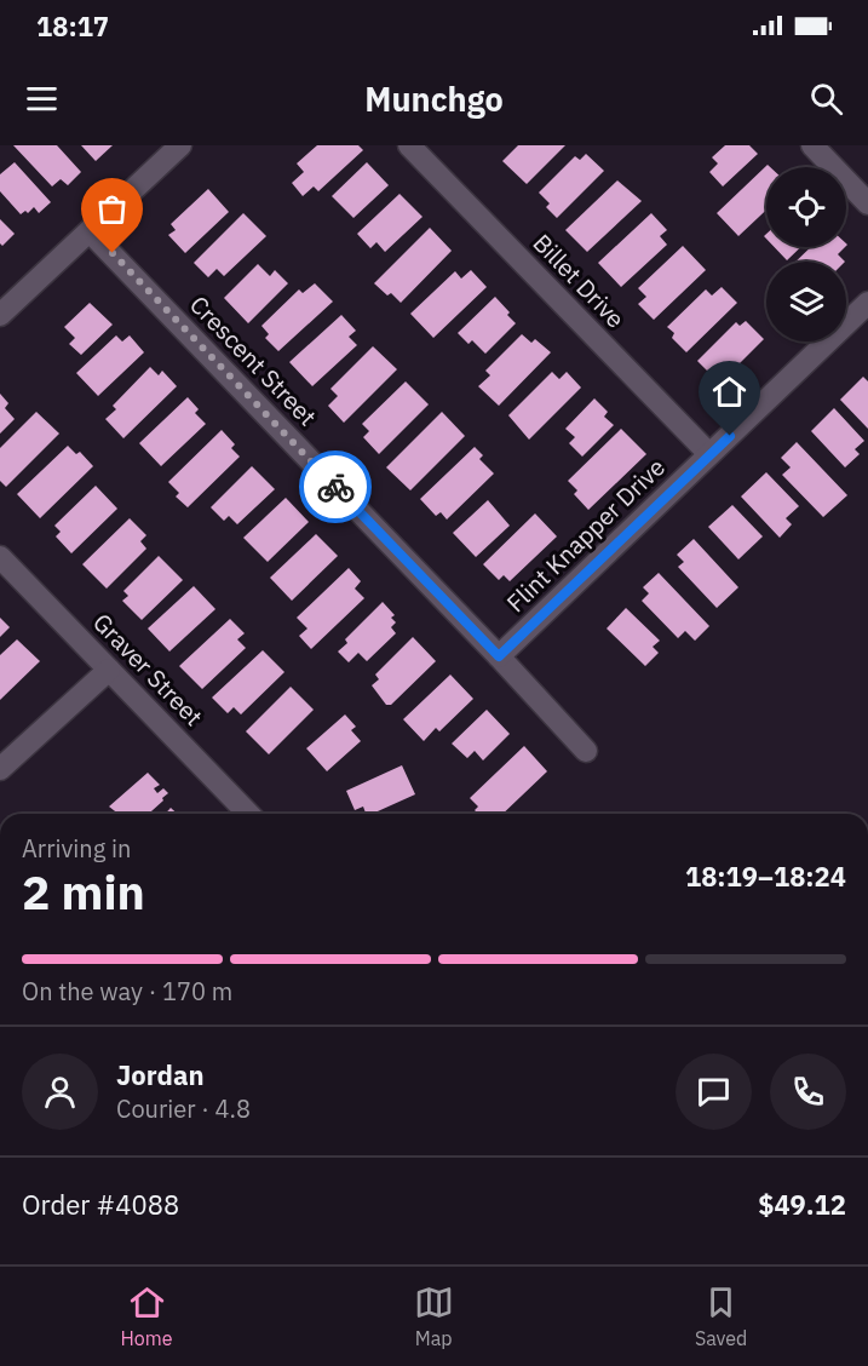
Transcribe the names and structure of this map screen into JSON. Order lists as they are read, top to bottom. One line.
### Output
{"streets":{"street":["Billet Drive","Crescent Street","Flint Knapper Drive","Graver Street"]},"crossings":[["Billet Drive","Flint Knapper Drive"],["Crescent Street","Flint Knapper Drive"]],"page":{"status":"18:17","header":"Munchgo","heading":["2 min","Arriving in","18:19–18:24"],"panel":["Jordan","Courier · 4.8","Order #4088","$49.12"],"bar":"On the way · 170 m","tabs":["Home","Map","Saved"]}}
